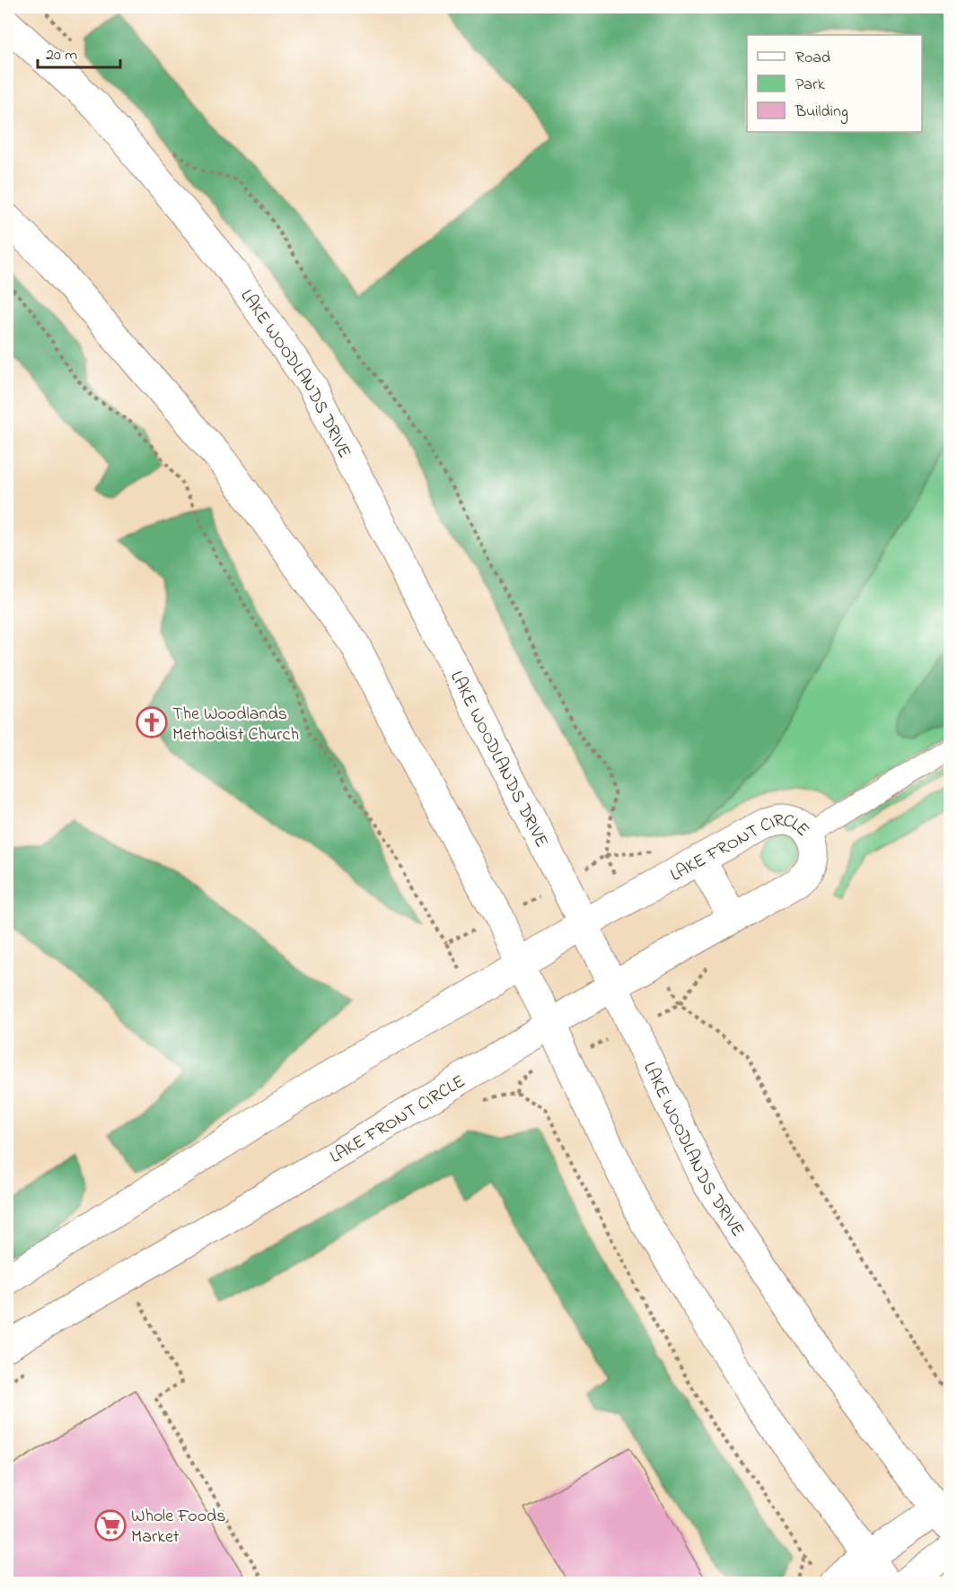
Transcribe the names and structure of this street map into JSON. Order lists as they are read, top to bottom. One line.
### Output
{"streets":{"main road":["LAKE WOODLANDS DRIVE","LAKE FRONT CIRCLE"]},"crossings":[["LAKE WOODLANDS DRIVE","LAKE FRONT CIRCLE"]],"places":{"church":["The Woodlands Methodist Church"],"supermarket":["Whole Foods Market"]},"legend":["Road","Park","Building"],"scale_bar":"20 m"}
